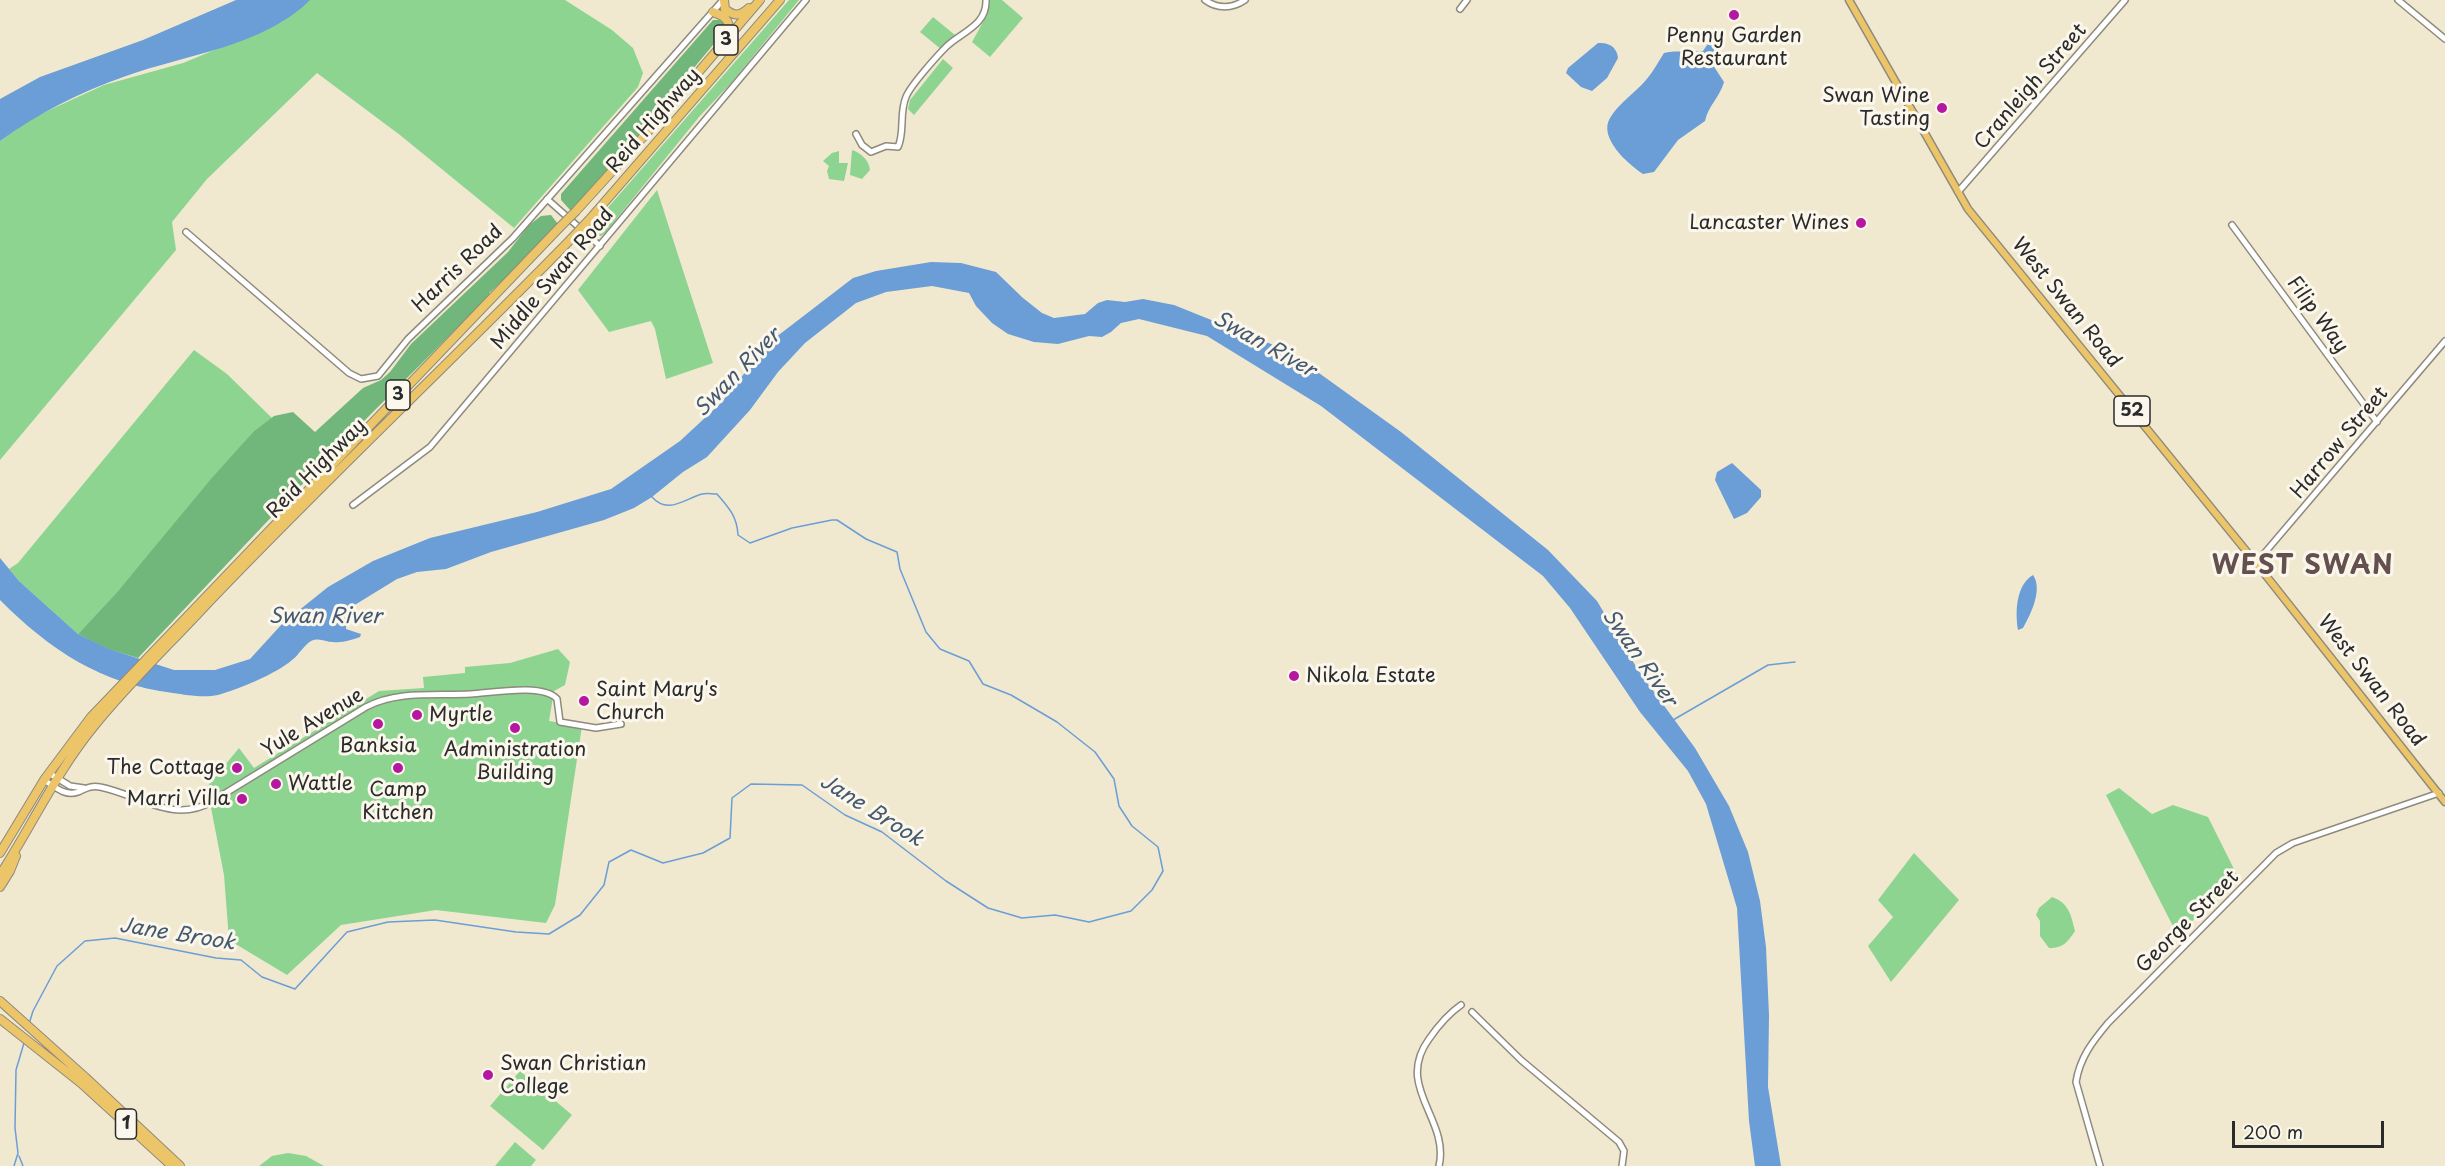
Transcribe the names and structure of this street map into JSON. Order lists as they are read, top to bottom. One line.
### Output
{"streets":{"highway":["3","Reid Highway","1"],"main road":["West Swan Road","52"],"street":["Cranleigh Street","Harris Road","Middle Swan Road","Filip Way","Harrow Street","Yule Avenue","George Street"]},"crossings":[["Cranleigh Street","West Swan Road"],["Reid Highway","Yule Avenue"],["West Swan Road","Harrow Street"],["West Swan Road","George Street"],["Filip Way","Harrow Street"]],"districts":["WEST SWAN"],"water":["Swan River","Jane Brook"],"places":["Penny Garden Restaurant","Swan Wine Tasting","Lancaster Wines","Nikola Estate","Saint Mary's Church","Myrtle","Banksia","Administration Building","The Cottage","Camp Kitchen","Wattle","Marri Villa","Swan Christian College"],"scale_bar":"200 m"}
